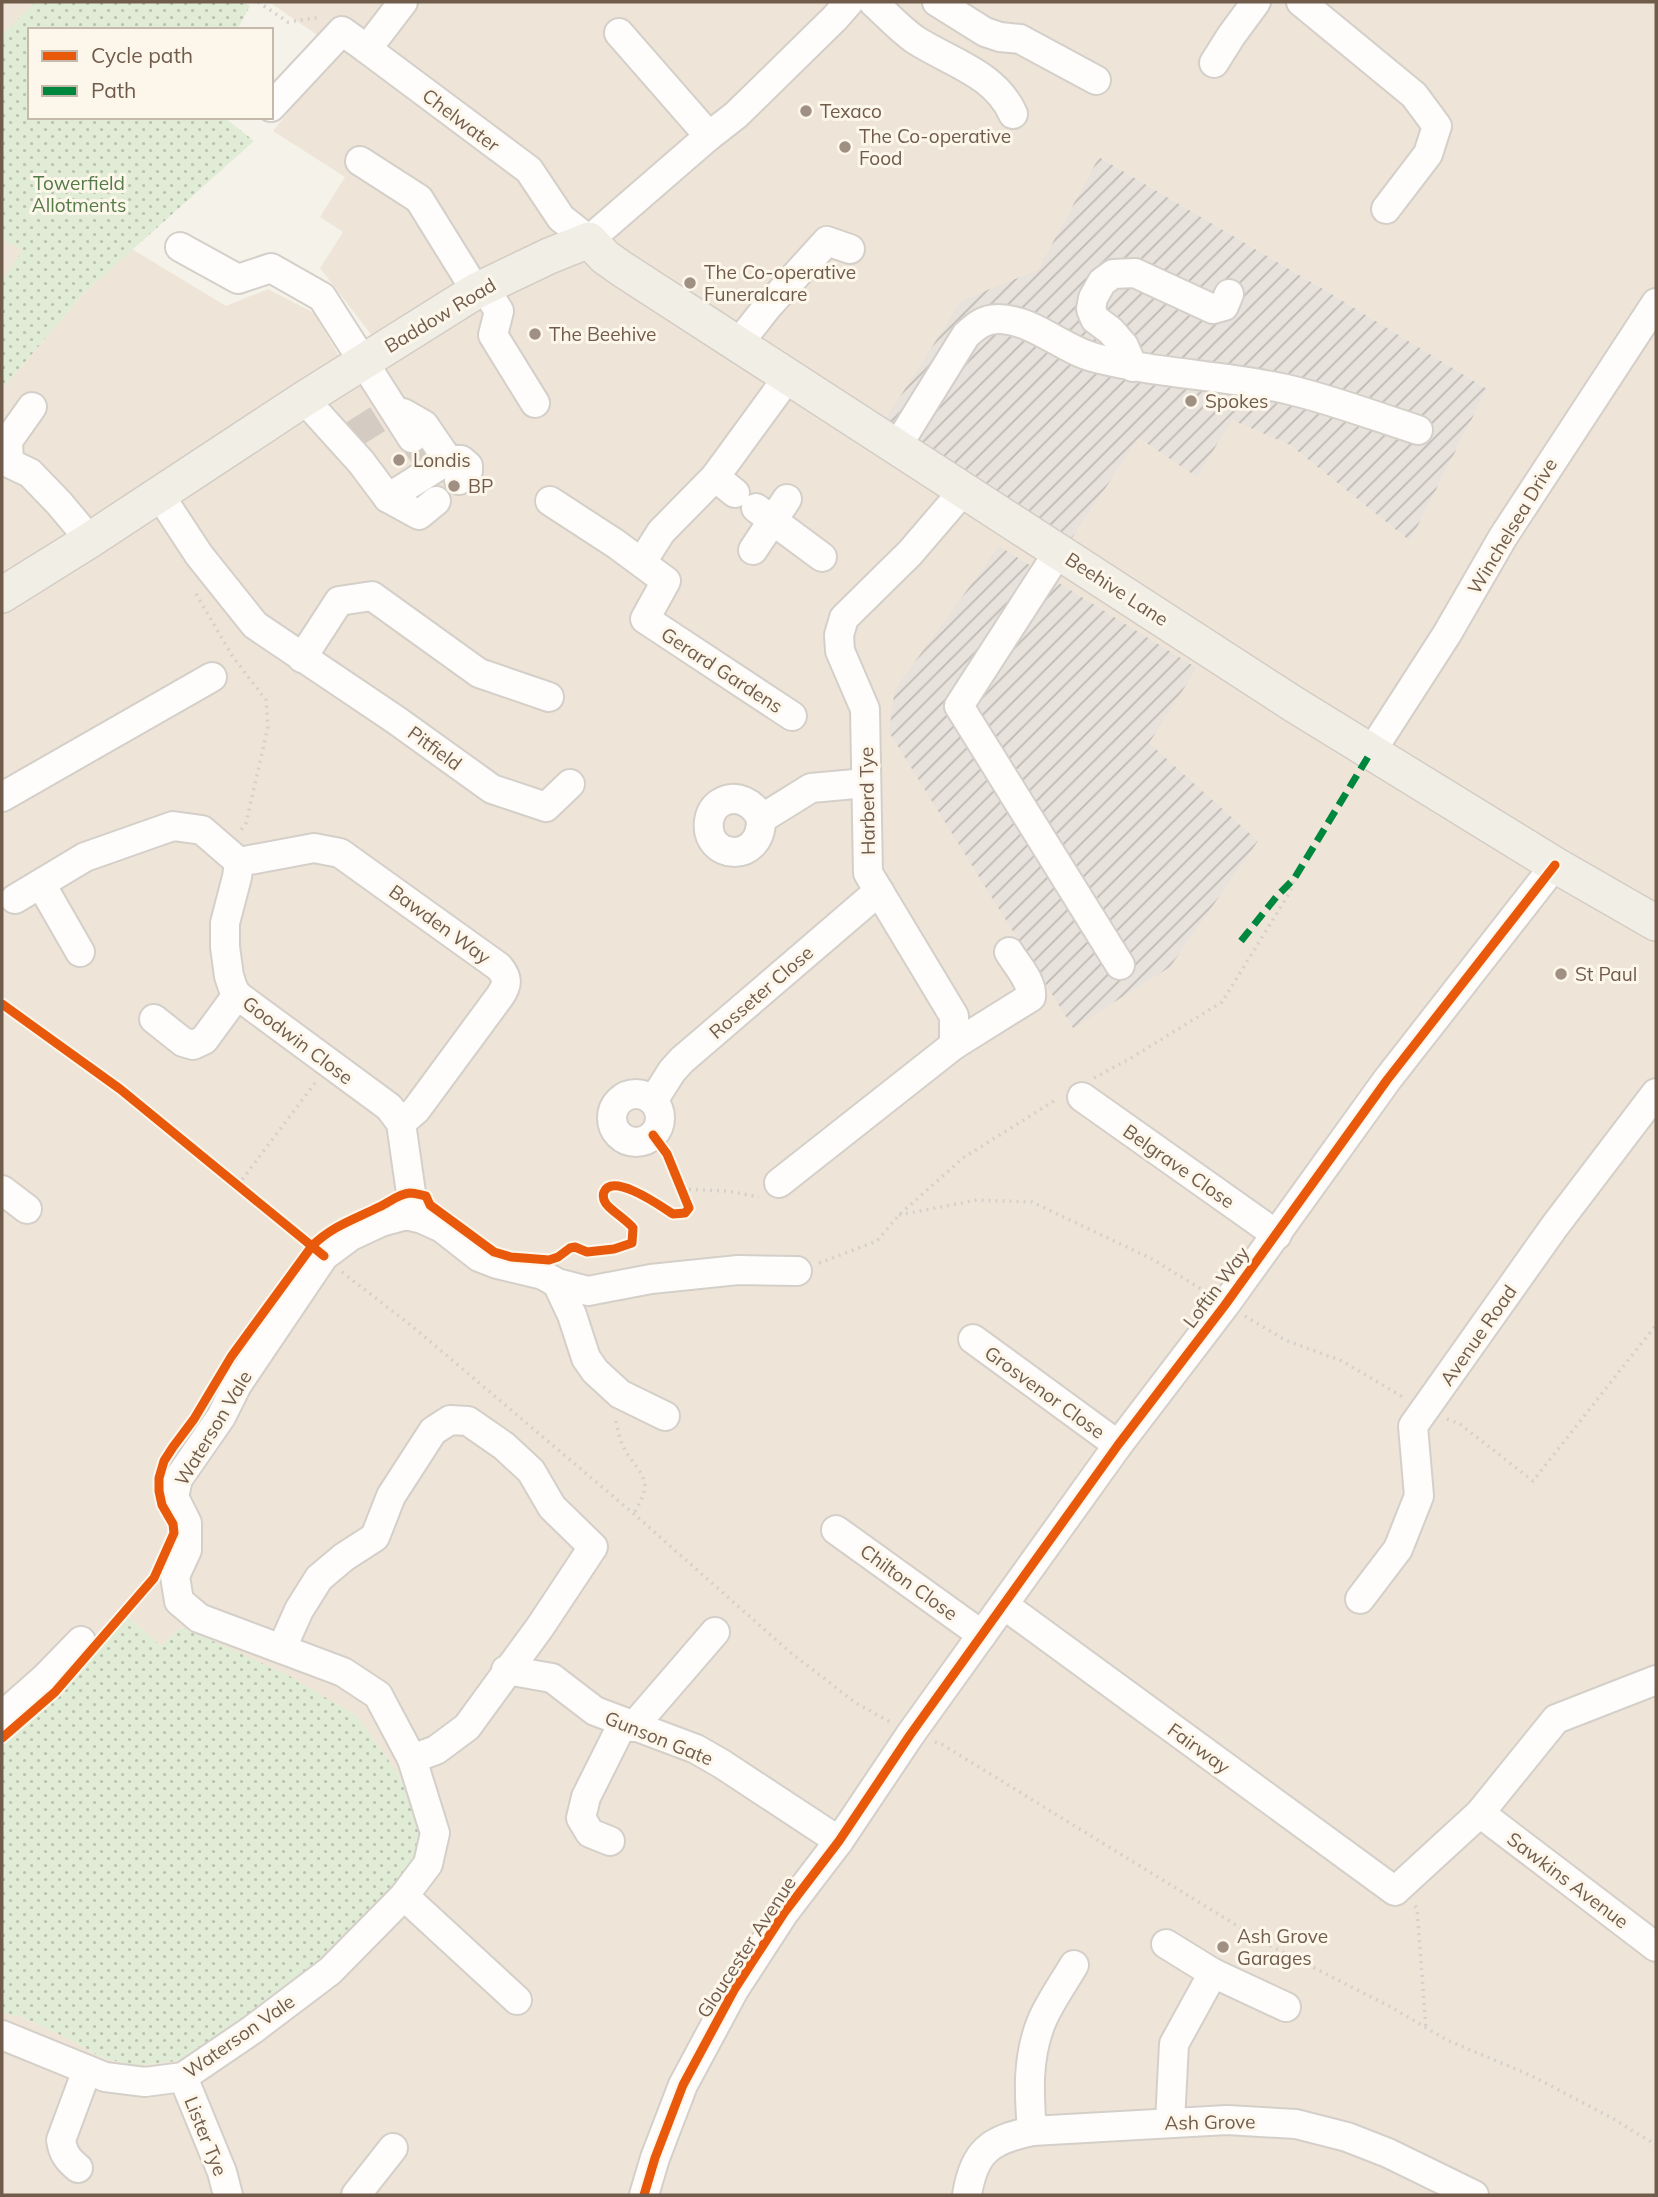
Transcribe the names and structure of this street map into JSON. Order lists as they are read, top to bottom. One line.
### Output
{"streets":{"main road":["Baddow Road","Beehive Lane"],"street":["Chelwater","Winchelsea Drive","Gerard Gardens","Pitfield","Harberd Tye","Bawden Way","Rosseter Close","Goodwin Close","Belgrave Close","Loftin Way","Avenue Road","Grosvenor Close","Waterson Vale","Chilton Close","Gunson Gate","Fairway","Sawkins Avenue","Gloucester Avenue","Ash Grove","Lister Tye"]},"crossings":[["Chelwater","Baddow Road"],["Chelwater","Beehive Lane"],["Baddow Road","Beehive Lane"],["Baddow Road","Pitfield"],["Winchelsea Drive","Beehive Lane"],["Beehive Lane","Harberd Tye"],["Beehive Lane","Loftin Way"],["Harberd Tye","Rosseter Close"],["Bawden Way","Goodwin Close"],["Belgrave Close","Loftin Way"],["Loftin Way","Grosvenor Close"],["Loftin Way","Chilton Close"],["Loftin Way","Fairway"],["Loftin Way","Gloucester Avenue"],["Waterson Vale","Lister Tye"],["Gunson Gate","Gloucester Avenue"]],"parks":["Towerfield Allotments"],"places":["Texaco","The Co-operative Food","The Co-operative Funeralcare","The Beehive","Spokes","Londis","BP","St Paul","Ash Grove Garages"],"legend":["Cycle path","Path"]}
